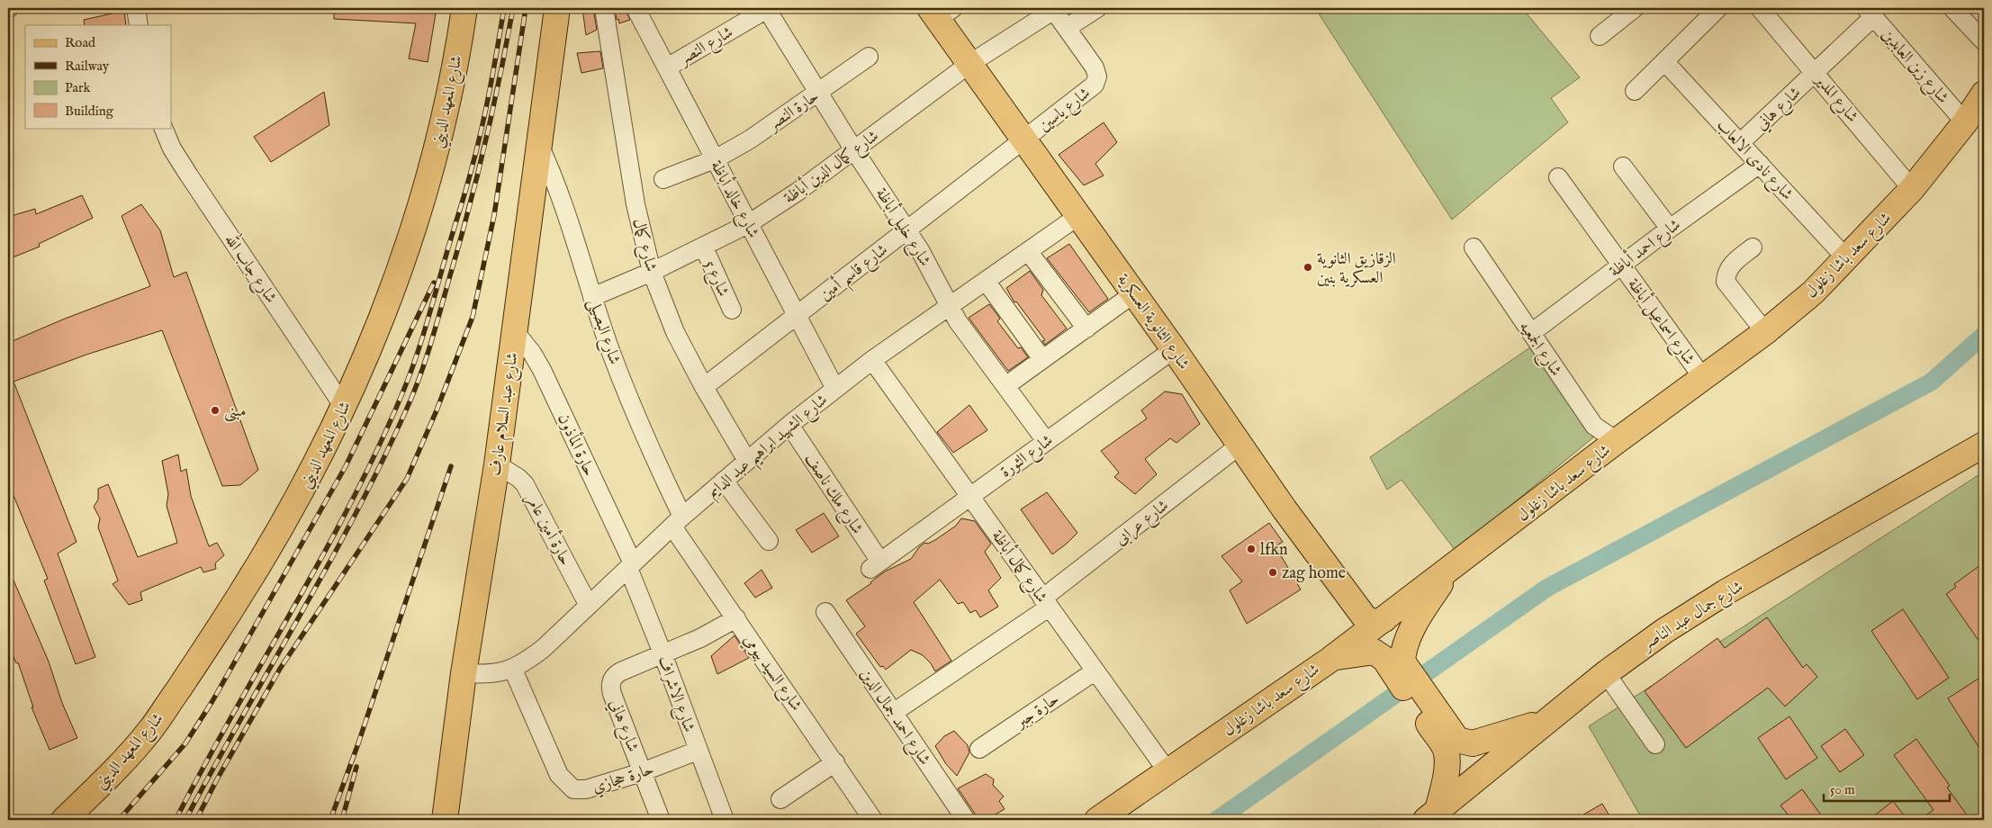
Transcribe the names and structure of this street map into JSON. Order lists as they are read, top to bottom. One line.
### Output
{"streets":{"main road":["شارع المعهد الديني","شارع سعد باشا زغلول","شارع الثانوية العسكرية","شارع عبد السلام عارف","شارع جمال عبد الناصر"],"street":["شارع النصر","شارع زين العابدين","شارع المدير","شارع هاني","شارع ياسين","حارة النصر","شارع نادى الالعاب","شارع كمال الدين أباظة","شارع خالد أباظة","شارع خليل أباظة","شارع كمال","شارع احمد أباظة","شارع جاب الله","شارع قاسم أمين","شارع 5","شارع اسماعيل أباظة","شارع البصيلى","شارع الجمعيه","حارة المأذون","شارع الشهيد ابراهيم عبد الدايم","شارع الثورة","شارع ملك ناصف","شارع عرابى","حارة أمين عامر","شارع كمال أباظة","شارع السيد بيومي","شارع الاشراف","حارة جبر","شارع احمد جمال الدين","حارة حجازي"]},"crossings":[["شارع النصر","شارع خالد أباظة"],["شارع النصر","شارع خليل أباظة"],["شارع زين العابدين","شارع هاني"],["شارع زين العابدين","شارع سعد باشا زغلول"],["شارع المدير","شارع هاني"],["شارع المدير","شارع سعد باشا زغلول"],["شارع المعهد الديني","شارع جاب الله"],["شارع هاني","شارع نادى الالعاب"],["شارع هاني","شارع الاشراف"],["شارع هاني","حارة حجازي"],["شارع ياسين","شارع كمال الدين أباظة"],["شارع ياسين","شارع قاسم أمين"],["شارع ياسين","شارع الثانوية العسكرية"],["حارة النصر","شارع خالد أباظة"],["حارة النصر","شارع خليل أباظة"],["شارع نادى الالعاب","شارع احمد أباظة"],["شارع نادى الالعاب","شارع سعد باشا زغلول"],["شارع كمال الدين أباظة","شارع خالد أباظة"],["شارع كمال الدين أباظة","شارع خليل أباظة"],["شارع كمال الدين أباظة","شارع كمال"],["شارع كمال الدين أباظة","شارع 5"],["شارع كمال الدين أباظة","شارع الثانوية العسكرية"],["شارع كمال الدين أباظة","شارع البصيلى"],["شارع خالد أباظة","شارع قاسم أمين"],["شارع خالد أباظة","شارع الشهيد ابراهيم عبد الدايم"],["شارع خليل أباظة","شارع قاسم أمين"],["شارع خليل أباظة","شارع الشهيد ابراهيم عبد الدايم"],["شارع خليل أباظة","شارع الثورة"],["شارع كمال","شارع قاسم أمين"],["شارع كمال","شارع الشهيد ابراهيم عبد الدايم"],["شارع احمد أباظة","شارع اسماعيل أباظة"],["شارع احمد أباظة","شارع الجمعيه"],["شارع سعد باشا زغلول","شارع الثانوية العسكرية"],["شارع سعد باشا زغلول","شارع اسماعيل أباظة"],["شارع سعد باشا زغلول","شارع الجمعيه"],["شارع سعد باشا زغلول","شارع كمال أباظة"],["شارع قاسم أمين","شارع الثانوية العسكرية"],["شارع الثانوية العسكرية","شارع الشهيد ابراهيم عبد الدايم"],["شارع الثانوية العسكرية","شارع الثورة"],["شارع الثانوية العسكرية","شارع عرابى"],["شارع البصيلى","شارع عبد السلام عارف"],["شارع البصيلى","شارع الشهيد ابراهيم عبد الدايم"],["شارع البصيلى","شارع السيد بيومي"],["شارع عبد السلام عارف","حارة المأذون"],["شارع عبد السلام عارف","شارع الشهيد ابراهيم عبد الدايم"],["شارع عبد السلام عارف","حارة أمين عامر"],["حارة المأذون","شارع الشهيد ابراهيم عبد الدايم"],["حارة المأذون","شارع الاشراف"],["شارع الشهيد ابراهيم عبد الدايم","شارع ملك ناصف"],["شارع الشهيد ابراهيم عبد الدايم","حارة أمين عامر"],["شارع الشهيد ابراهيم عبد الدايم","شارع كمال أباظة"],["شارع الشهيد ابراهيم عبد الدايم","شارع السيد بيومي"],["شارع الشهيد ابراهيم عبد الدايم","شارع الاشراف"],["شارع الشهيد ابراهيم عبد الدايم","حارة حجازي"],["شارع الثورة","شارع ملك ناصف"],["شارع الثورة","شارع كمال أباظة"],["شارع عرابى","شارع كمال أباظة"],["شارع عرابى","شارع احمد جمال الدين"],["شارع كمال أباظة","حارة جبر"],["شارع الاشراف","حارة حجازي"]],"places":["الزقازيق الثانوية العسكرية بنين","مبنى","lfkn","zag home"],"legend":["Road","Railway","Park","Building"],"scale_bar":"50 m"}
